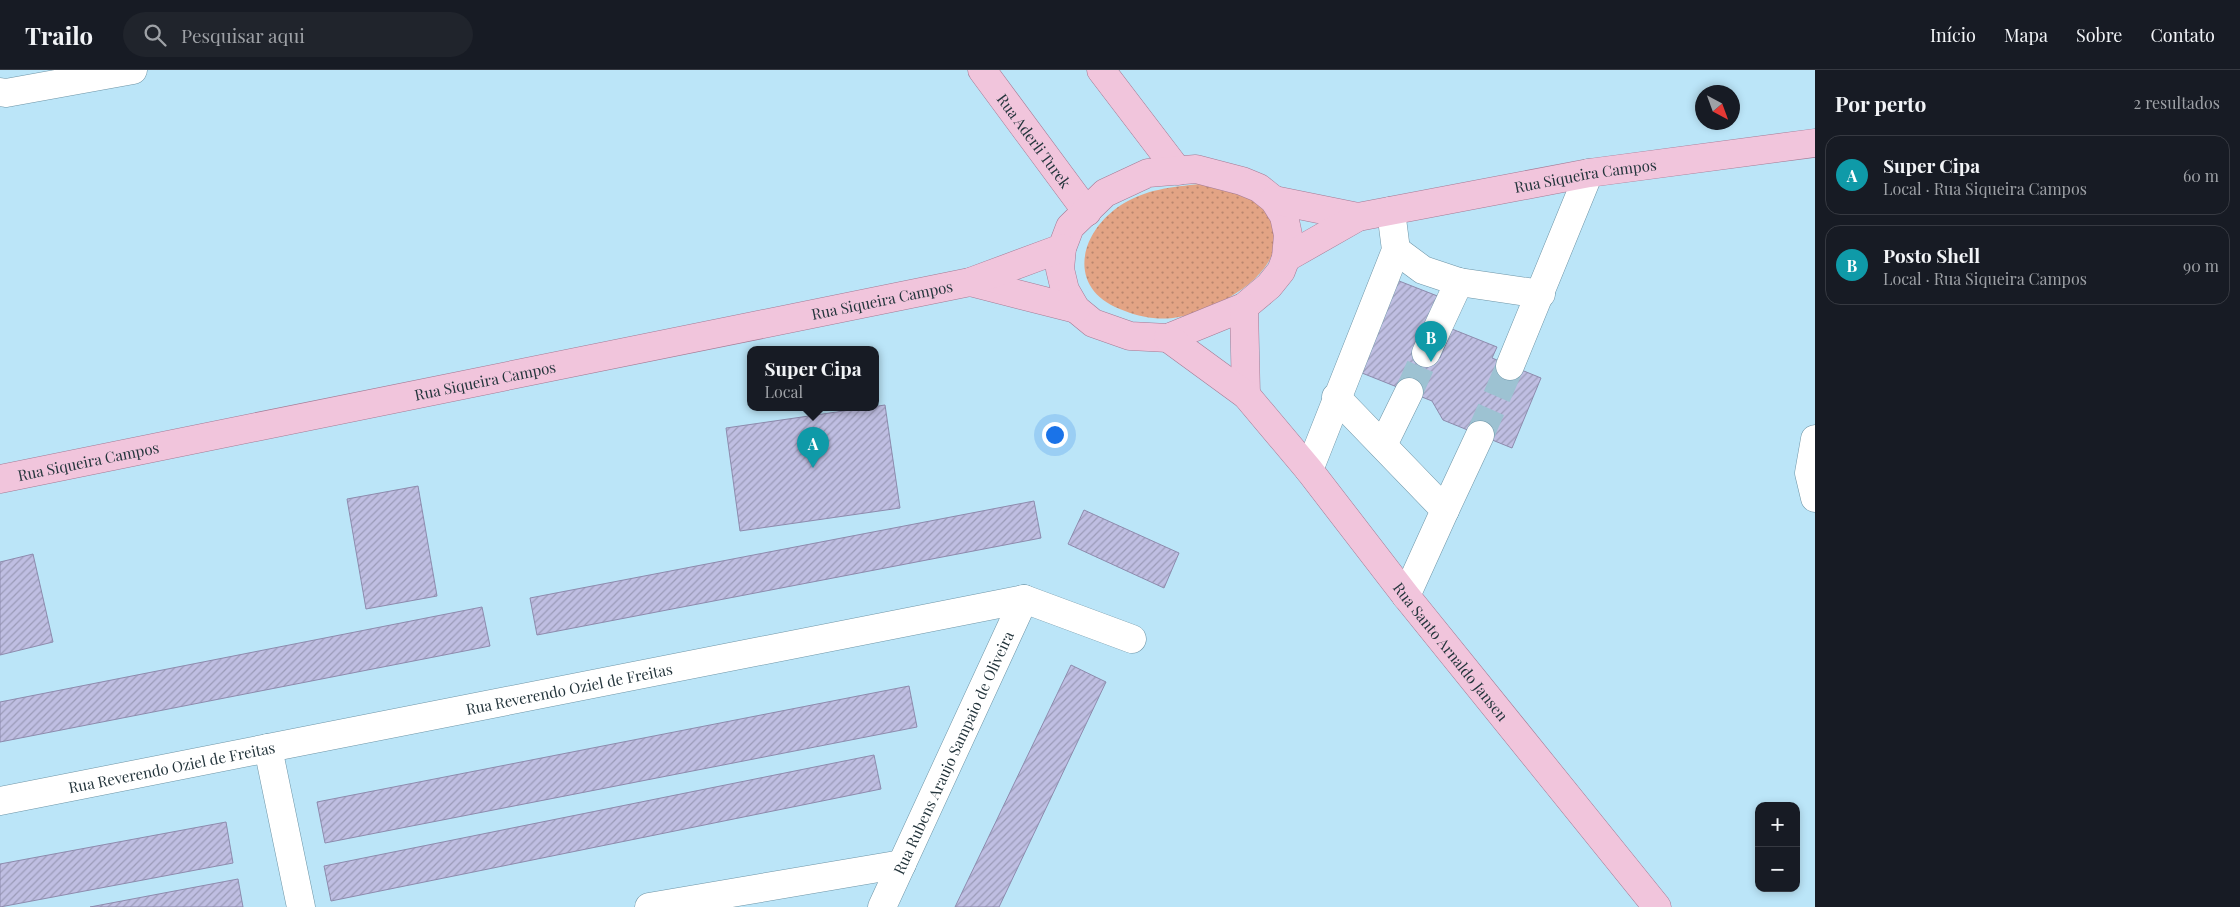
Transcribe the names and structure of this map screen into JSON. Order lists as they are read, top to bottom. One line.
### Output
{"streets":{"main road":["Rua Aderli Turek","Rua Siqueira Campos","Rua Santo Arnaldo Jansen"],"street":["Rua Reverendo Oziel de Freitas","Rua Rubens Araujo Sampaio de Oliveira"]},"crossings":[["Rua Reverendo Oziel de Freitas","Rua Rubens Araujo Sampaio de Oliveira"]],"north":"bottom right","page":{"header":"Trailo","search":"Pesquisar aqui","nav":["Início","Mapa","Sobre","Contato"],"heading":["Por perto","2 resultados"],"list":[{"mark":"A","name":"Super Cipa","note":"Local · Rua Siqueira Campos","value":"60 m"},{"mark":"B","name":"Posto Shell","note":"Local · Rua Siqueira Campos","value":"90 m"}],"pins":["B","A"],"popup":["Super Cipa","Local"],"map_buttons":["+","−"]}}
